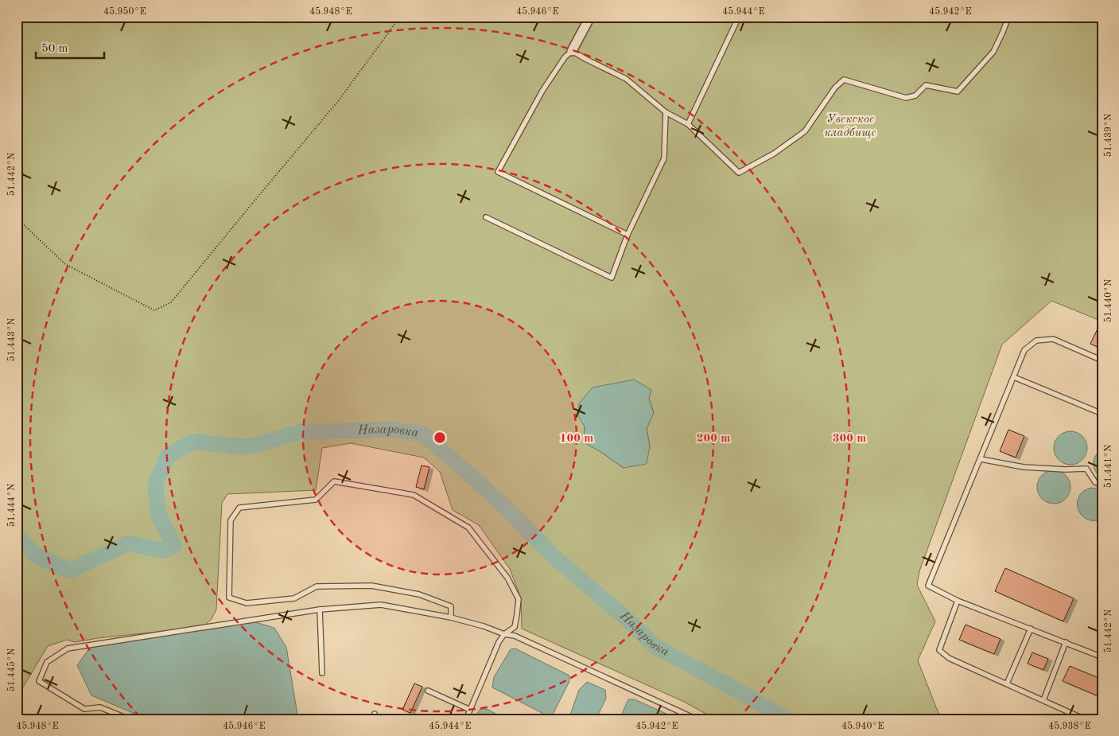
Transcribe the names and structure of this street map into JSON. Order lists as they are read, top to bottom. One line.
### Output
{"water":["Назаровка"],"parks":["Увекское кладбище"],"scale_bar":"50 m","coordinates":["45.950°E","45.948°E","45.946°E","45.944°E","45.942°E","51.439°N","51.442°N","51.440°N","51.443°N","51.441°N","51.444°N","51.445°N","45.940°E","45.938°E"],"rings":["100 m","200 m","300 m"]}
